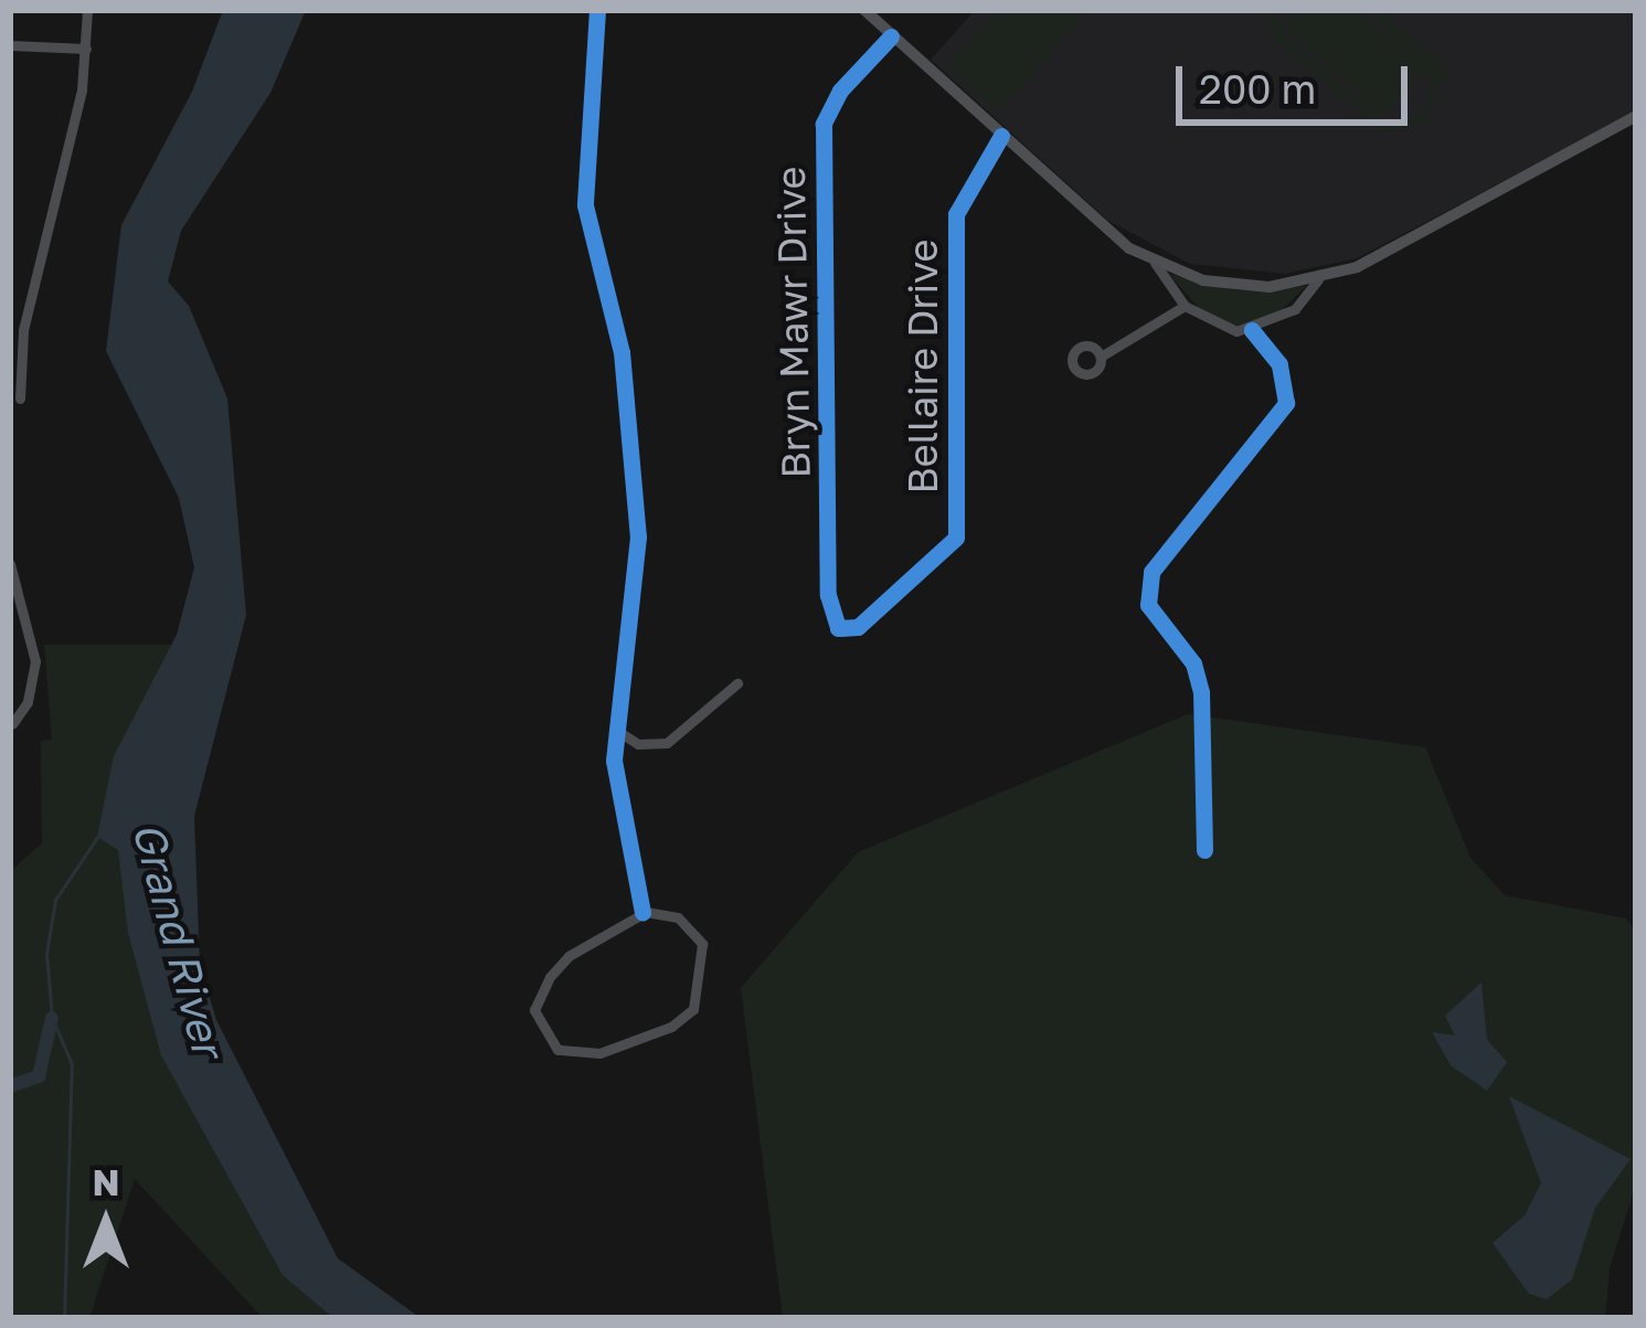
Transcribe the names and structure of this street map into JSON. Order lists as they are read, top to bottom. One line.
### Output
{"streets":{"street":["Bryn Mawr Drive","Bellaire Drive"]},"crossings":[["Bryn Mawr Drive","Bellaire Drive"]],"water":["Grand River"],"scale_bar":"200 m","north":"top"}
